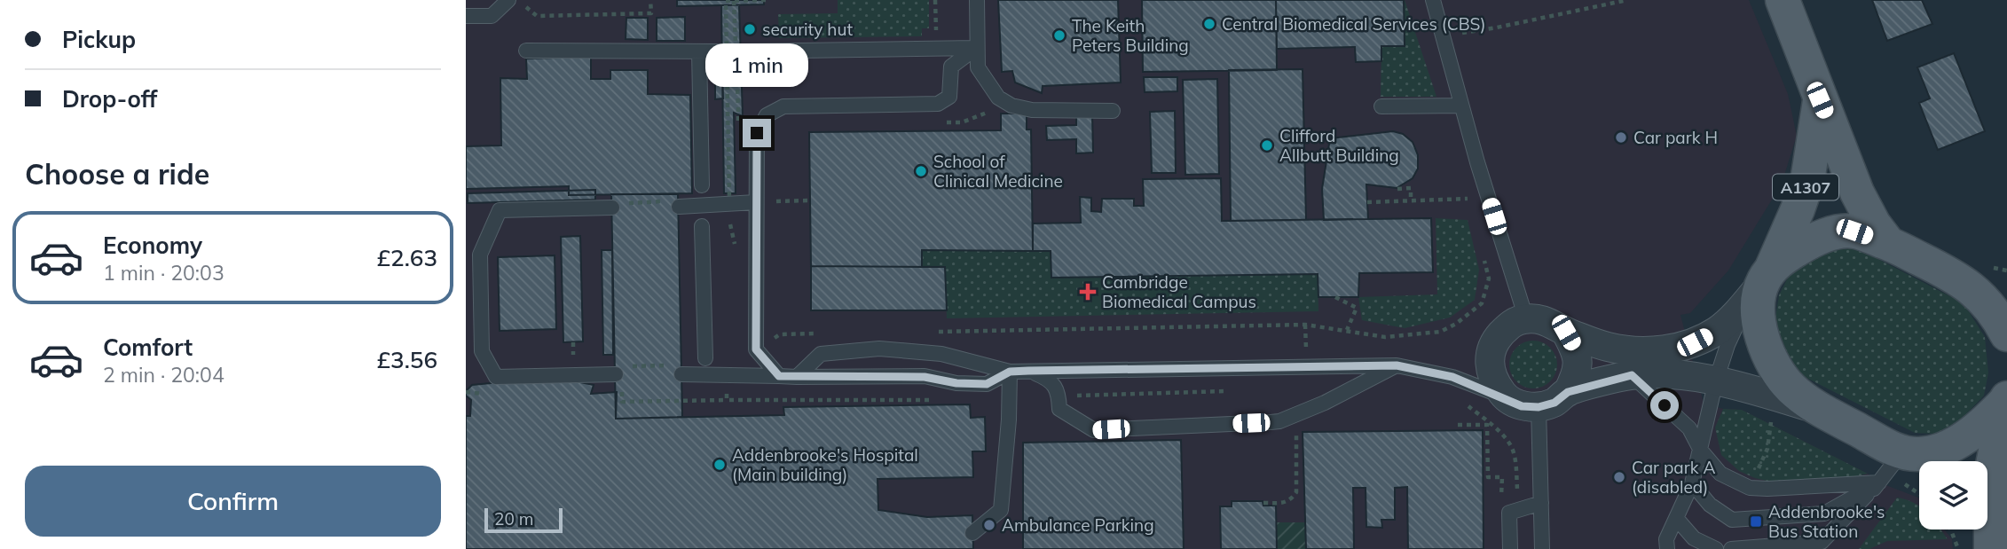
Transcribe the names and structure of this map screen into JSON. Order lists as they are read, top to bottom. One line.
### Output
{"streets":{"main road":["A1307"]},"places":{"other":["Central Biomedical Services (CBS)","security hut","The Keith Peters Building","Car park H","Clifford Allbutt Building","School of Clinical Medicine","Addenbrooke's Hospital (Main building)","Car park A (disabled)","Ambulance Parking"],"health":["Cambridge Biomedical Campus"],"transit":["Addenbrooke's Bus Station"]},"scale_bar":"20 m","page":{"banner":["Pickup","Drop-off"],"bubble":"1 min","heading":"Choose a ride","list":[{"name":"Economy","note":"1 min · 20:03","value":"£2.63"},{"name":"Comfort","note":"2 min · 20:04","value":"£3.56"}],"buttons":"Confirm","scale":"20 m"}}
